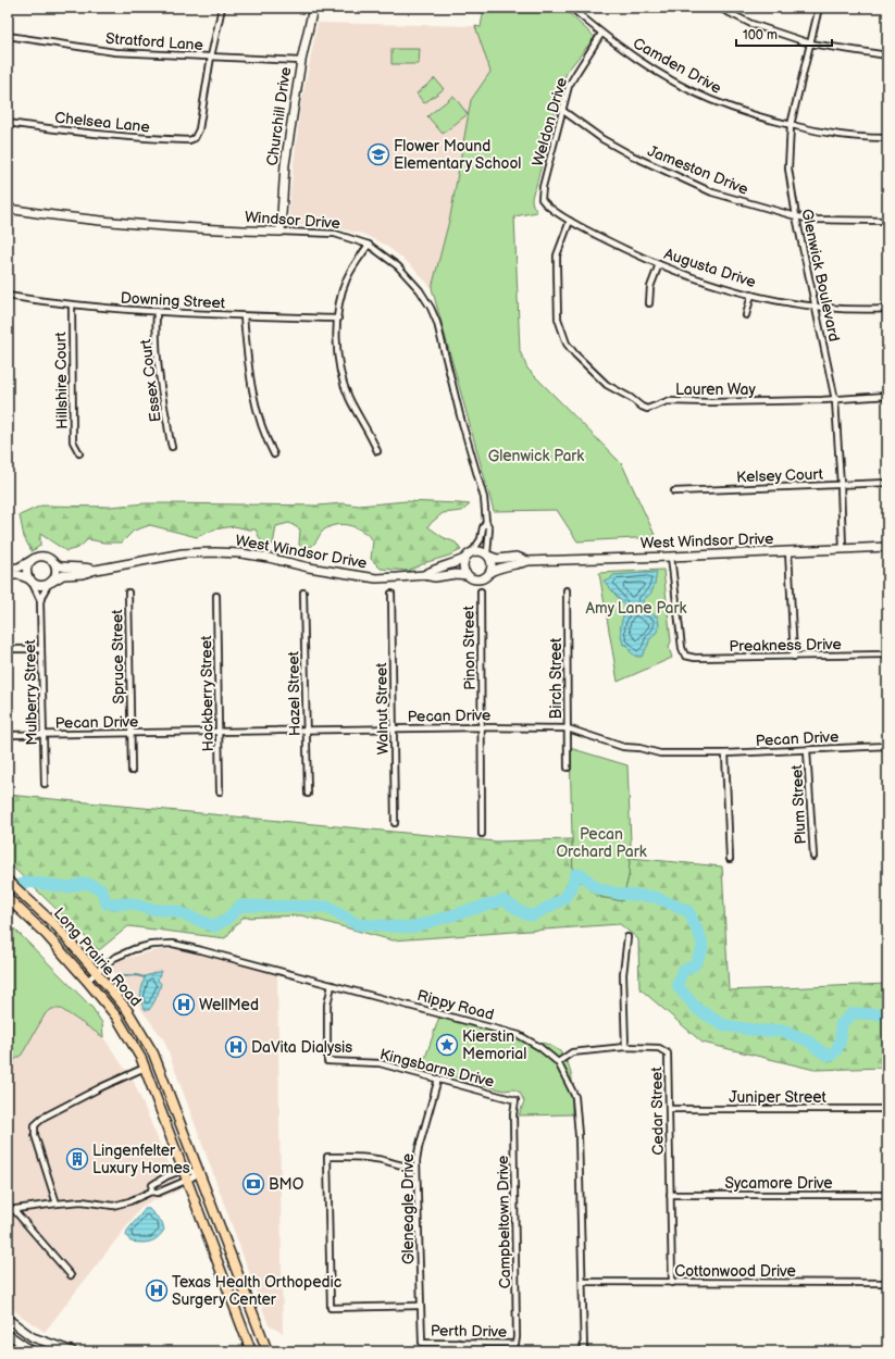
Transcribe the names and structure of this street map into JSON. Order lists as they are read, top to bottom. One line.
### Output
{"streets":{"main road":["Long Prairie Road"],"street":["Stratford Lane","Camden Drive","Churchill Drive","Chelsea Lane","Weldon Drive","Jameston Drive","Windsor Drive","Augusta Drive","Glenwick Boulevard","Downing Street","Hillshire Court","Essex Court","Lauren Way","Kelsey Court","West Windsor Drive","Preakness Drive","Pinon Street","Spruce Street","Birch Street","Mulberry Street","Hackberry Street","Hazel Street","Walnut Street","Pecan Drive","Plum Street","Rippy Road","Kingsbarns Drive","Juniper Street","Cedar Street","Sycamore Drive","Gleneagle Drive","Campbeltown Drive","Cottonwood Drive","Perth Drive"]},"crossings":[["Stratford Lane","Churchill Drive"],["Stratford Lane","Chelsea Lane"],["Camden Drive","Weldon Drive"],["Camden Drive","Glenwick Boulevard"],["Churchill Drive","Windsor Drive"],["Weldon Drive","Jameston Drive"],["Weldon Drive","Augusta Drive"],["Jameston Drive","Glenwick Boulevard"],["Windsor Drive","West Windsor Drive"],["Augusta Drive","Glenwick Boulevard"],["Augusta Drive","Lauren Way"],["Glenwick Boulevard","Lauren Way"],["Glenwick Boulevard","Kelsey Court"],["Glenwick Boulevard","West Windsor Drive"],["Downing Street","Hillshire Court"],["Downing Street","Essex Court"],["West Windsor Drive","Preakness Drive"],["West Windsor Drive","Mulberry Street"],["Pinon Street","Pecan Drive"],["Spruce Street","Pecan Drive"],["Birch Street","Pecan Drive"],["Mulberry Street","Pecan Drive"],["Hackberry Street","Pecan Drive"],["Hazel Street","Pecan Drive"],["Walnut Street","Pecan Drive"],["Pecan Drive","Plum Street"],["Long Prairie Road","Rippy Road"],["Rippy Road","Kingsbarns Drive"],["Rippy Road","Cedar Street"],["Rippy Road","Cottonwood Drive"],["Kingsbarns Drive","Gleneagle Drive"],["Kingsbarns Drive","Campbeltown Drive"],["Juniper Street","Cedar Street"],["Cedar Street","Sycamore Drive"],["Cedar Street","Cottonwood Drive"],["Gleneagle Drive","Perth Drive"],["Campbeltown Drive","Perth Drive"]],"parks":["Glenwick Park","Amy Lane Park","Pecan Orchard Park"],"places":{"school or university":["Flower Mound Elementary School"],"hospital":["WellMed","DaVita Dialysis","Texas Health Orthopedic Surgery Center"],"place":["Kierstin Memorial"],"building":["Lingenfelter Luxury Homes"],"bank":["BMO"]},"scale_bar":"100 m"}
